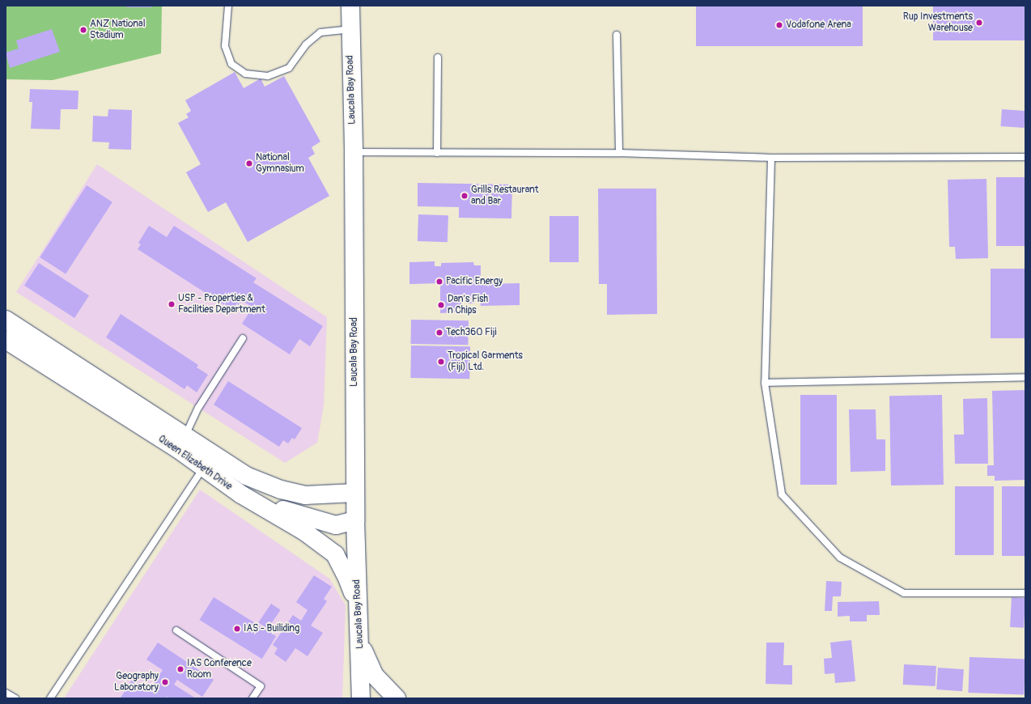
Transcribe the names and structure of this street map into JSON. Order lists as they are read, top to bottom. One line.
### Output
{"streets":{"main road":["Laucala Bay Road","Queen Elizabeth Drive"]},"crossings":[["Laucala Bay Road","Queen Elizabeth Drive"]],"places":["Rup Investments Warehouse","Vodafone Arena","ANZ National Stadium","National Gymnasium","Grills Restaurant and Bar","Pacific Energy","USP - Properties & Facilities Department","Dan's Fish n Chips","Tech360 Fiji","Tropical Garments (Fiji) Ltd.","IAS - Builiding","IAS Conference Room","Geography Laboratory"]}
